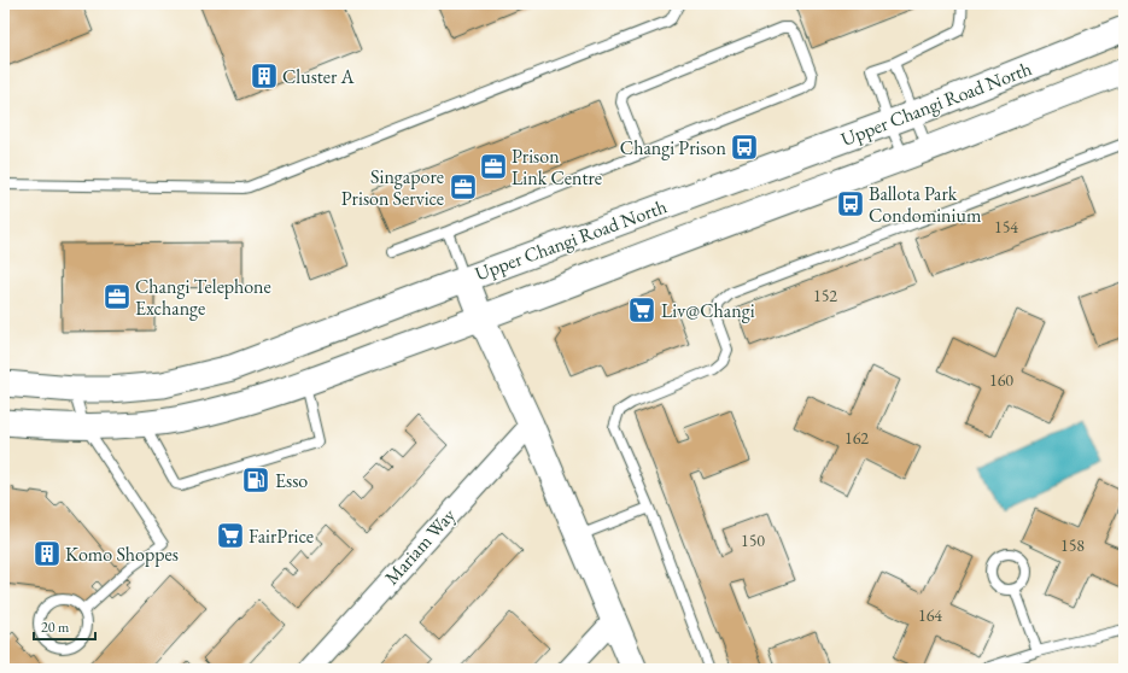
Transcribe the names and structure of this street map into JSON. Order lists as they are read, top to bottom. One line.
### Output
{"streets":{"street":["Upper Changi Road North","Mariam Way"]},"places":{"building":["Cluster A","Komo Shoppes"],"bus stop":["Changi Prison","Ballota Park Condominium"],"office":["Prison Link Centre","Singapore Prison Service","Changi Telephone Exchange"],"supermarket":["Liv@Changi","FairPrice"],"fuel station":["Esso"]},"house_numbers":["154","152","160","162","150","158","164"],"scale_bar":"20 m"}
